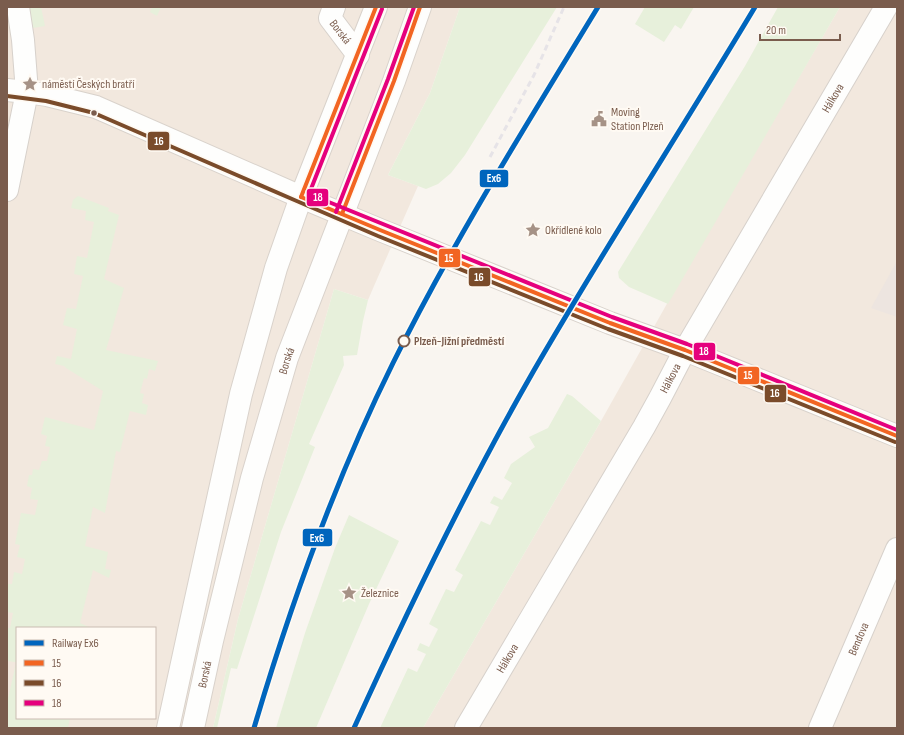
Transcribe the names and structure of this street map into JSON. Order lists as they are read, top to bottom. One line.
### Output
{"streets":{"street":["Borská","Hálkova","Bendova"]},"places":{"place":["náměstí Českých bratří","Okřídlené kolo","Železnice"],"public building":["Moving Station Plzeň"],"other":["Plzeň-Jižní předměstí"]},"lines":["rail line Ex6","transit line 15","transit line 18","transit line 16"],"legend":["Railway Ex6","15","16","18"],"scale_bar":"20 m"}
